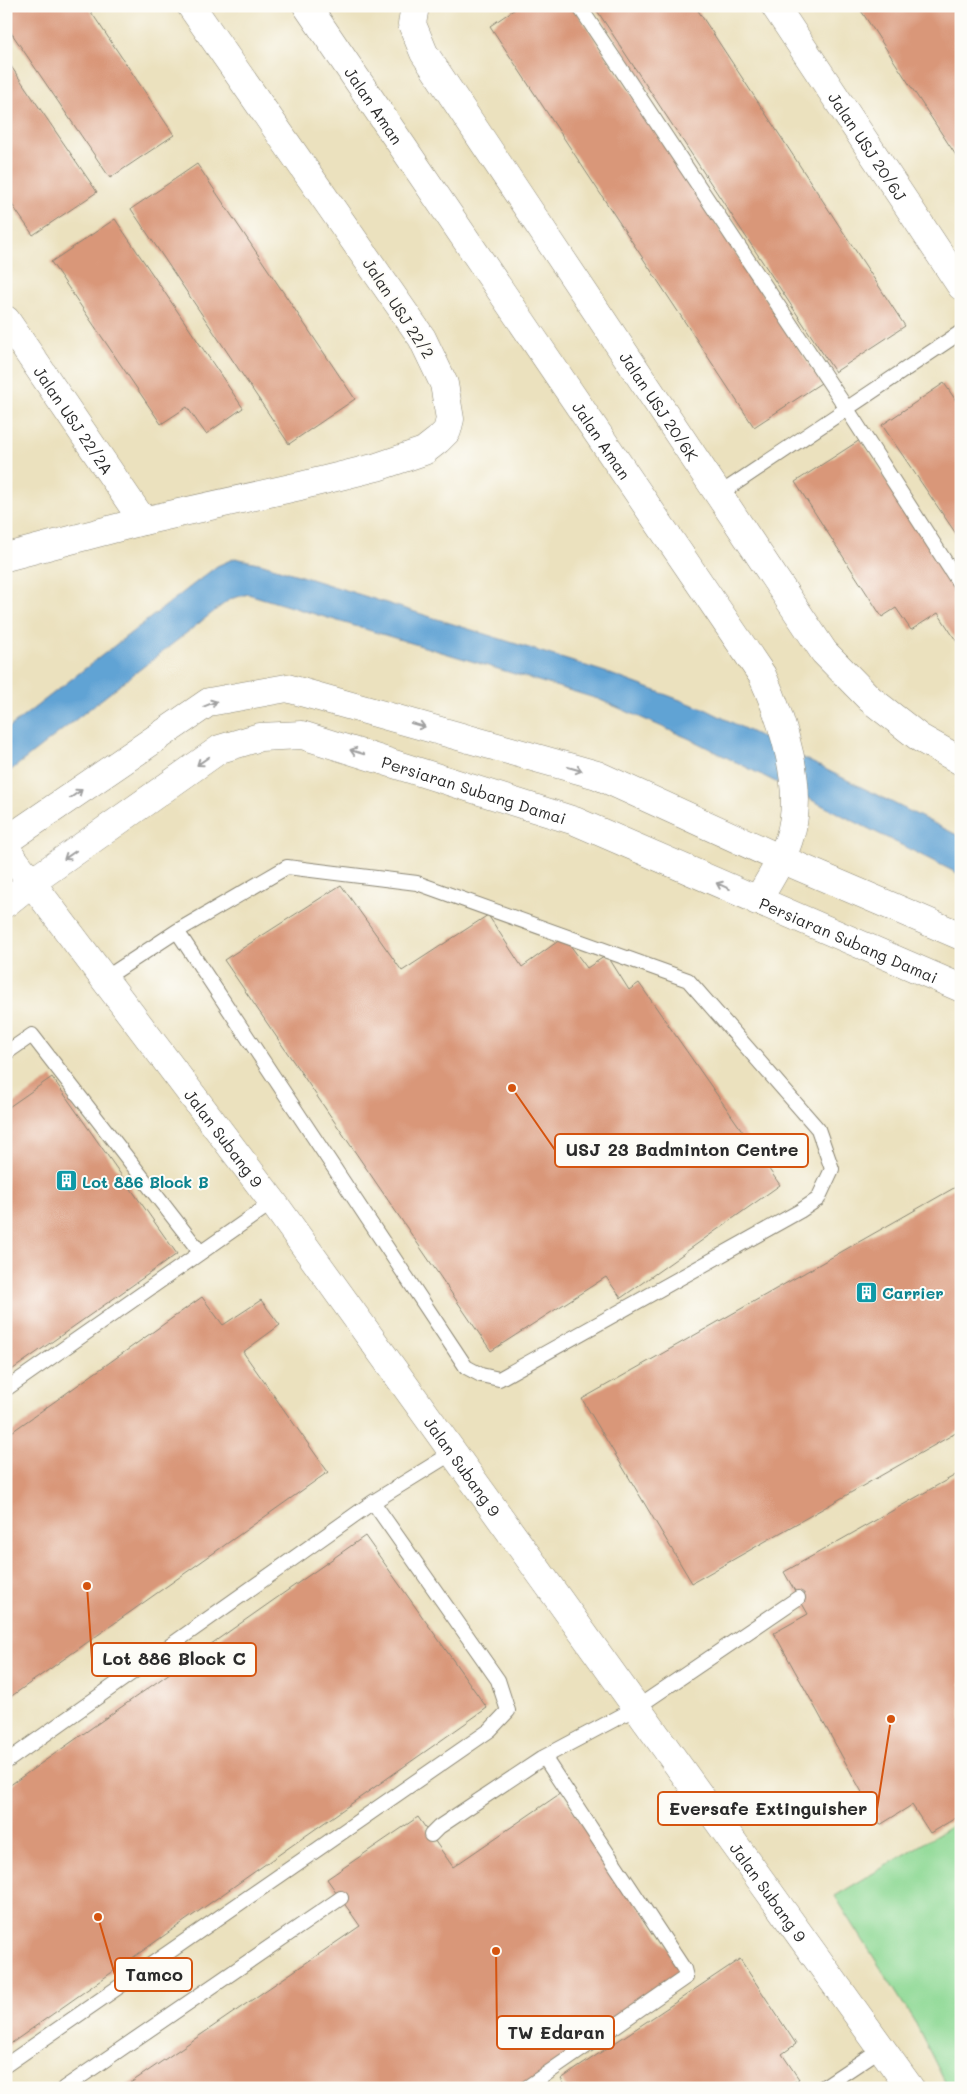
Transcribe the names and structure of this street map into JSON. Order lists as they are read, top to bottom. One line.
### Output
{"streets":{"street":["Jalan Aman","Jalan USJ 20/6J","Jalan USJ 22/2","Jalan USJ 20/6K","Jalan USJ 22/2A","Persiaran Subang Damai","Jalan Subang 9"]},"crossings":[["Jalan Aman","Persiaran Subang Damai"],["Jalan USJ 22/2","Jalan USJ 22/2A"],["Persiaran Subang Damai","Jalan Subang 9"]],"places":{"other":["USJ 23 Badminton Centre","Lot 886 Block C","Eversafe Extinguisher","Tamco","TW Edaran"],"building":["Lot 886 Block B","Carrier"]}}
